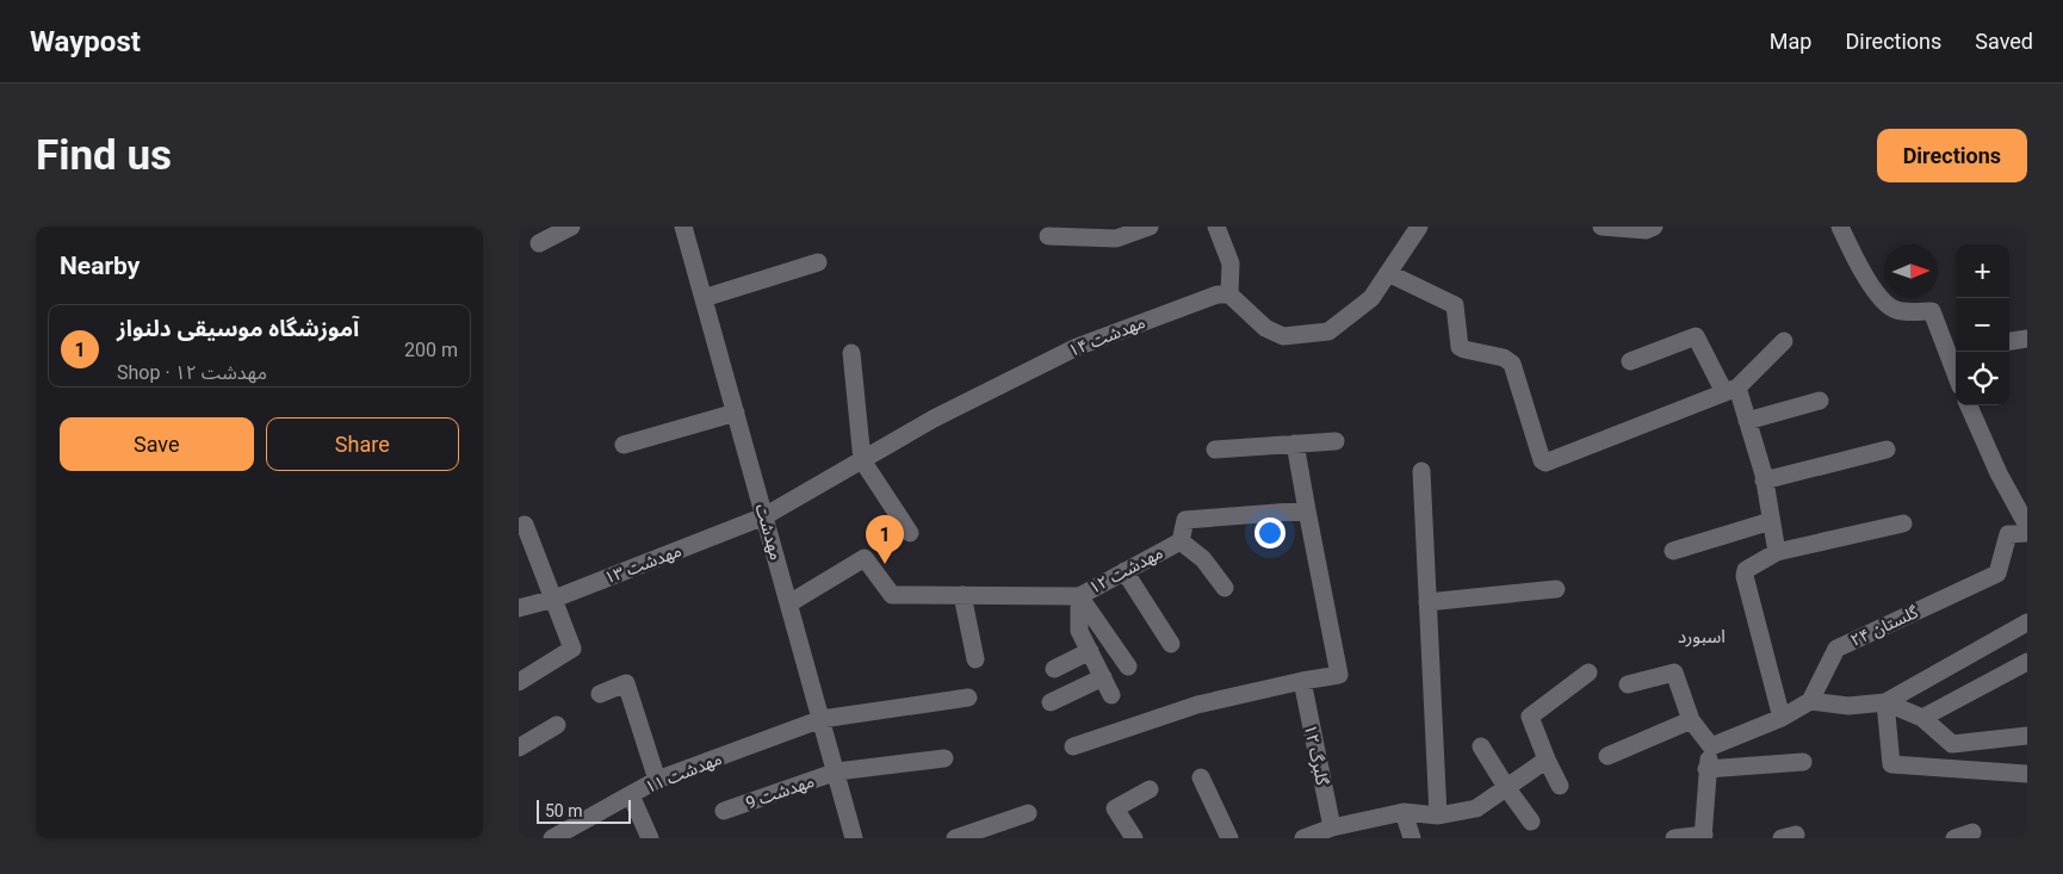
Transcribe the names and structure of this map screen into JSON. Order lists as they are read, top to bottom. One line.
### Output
{"streets":{"street":["مهدشت ۱۴","مهدشت","مهدشت ۱۳","مهدشت ۱۲","گلستان ۲۴","گلبرگ ١٢","مهدشت ۱۱","مهدشت 9"]},"crossings":[["مهدشت ۱۴","مهدشت"],["مهدشت ۱۴","مهدشت ۱۳"],["مهدشت","مهدشت ۱۳"],["مهدشت","مهدشت ۱۲"],["مهدشت","مهدشت ۱۱"],["مهدشت","مهدشت 9"]],"districts":["اسبورد"],"scale_bar":"50 m","north":"right","page":{"header":"Waypost","nav":["Map","Directions","Saved"],"buttons":["Directions",["Save","Share"]],"title":"Find us","heading":"Nearby","map_buttons":["+","−"],"list":[{"mark":"1","name":"آموزشگاه موسیقی دلنواز","note":"Shop · مهدشت ۱۲","value":"200 m"}],"pins":"1","scale":"50 m"}}
